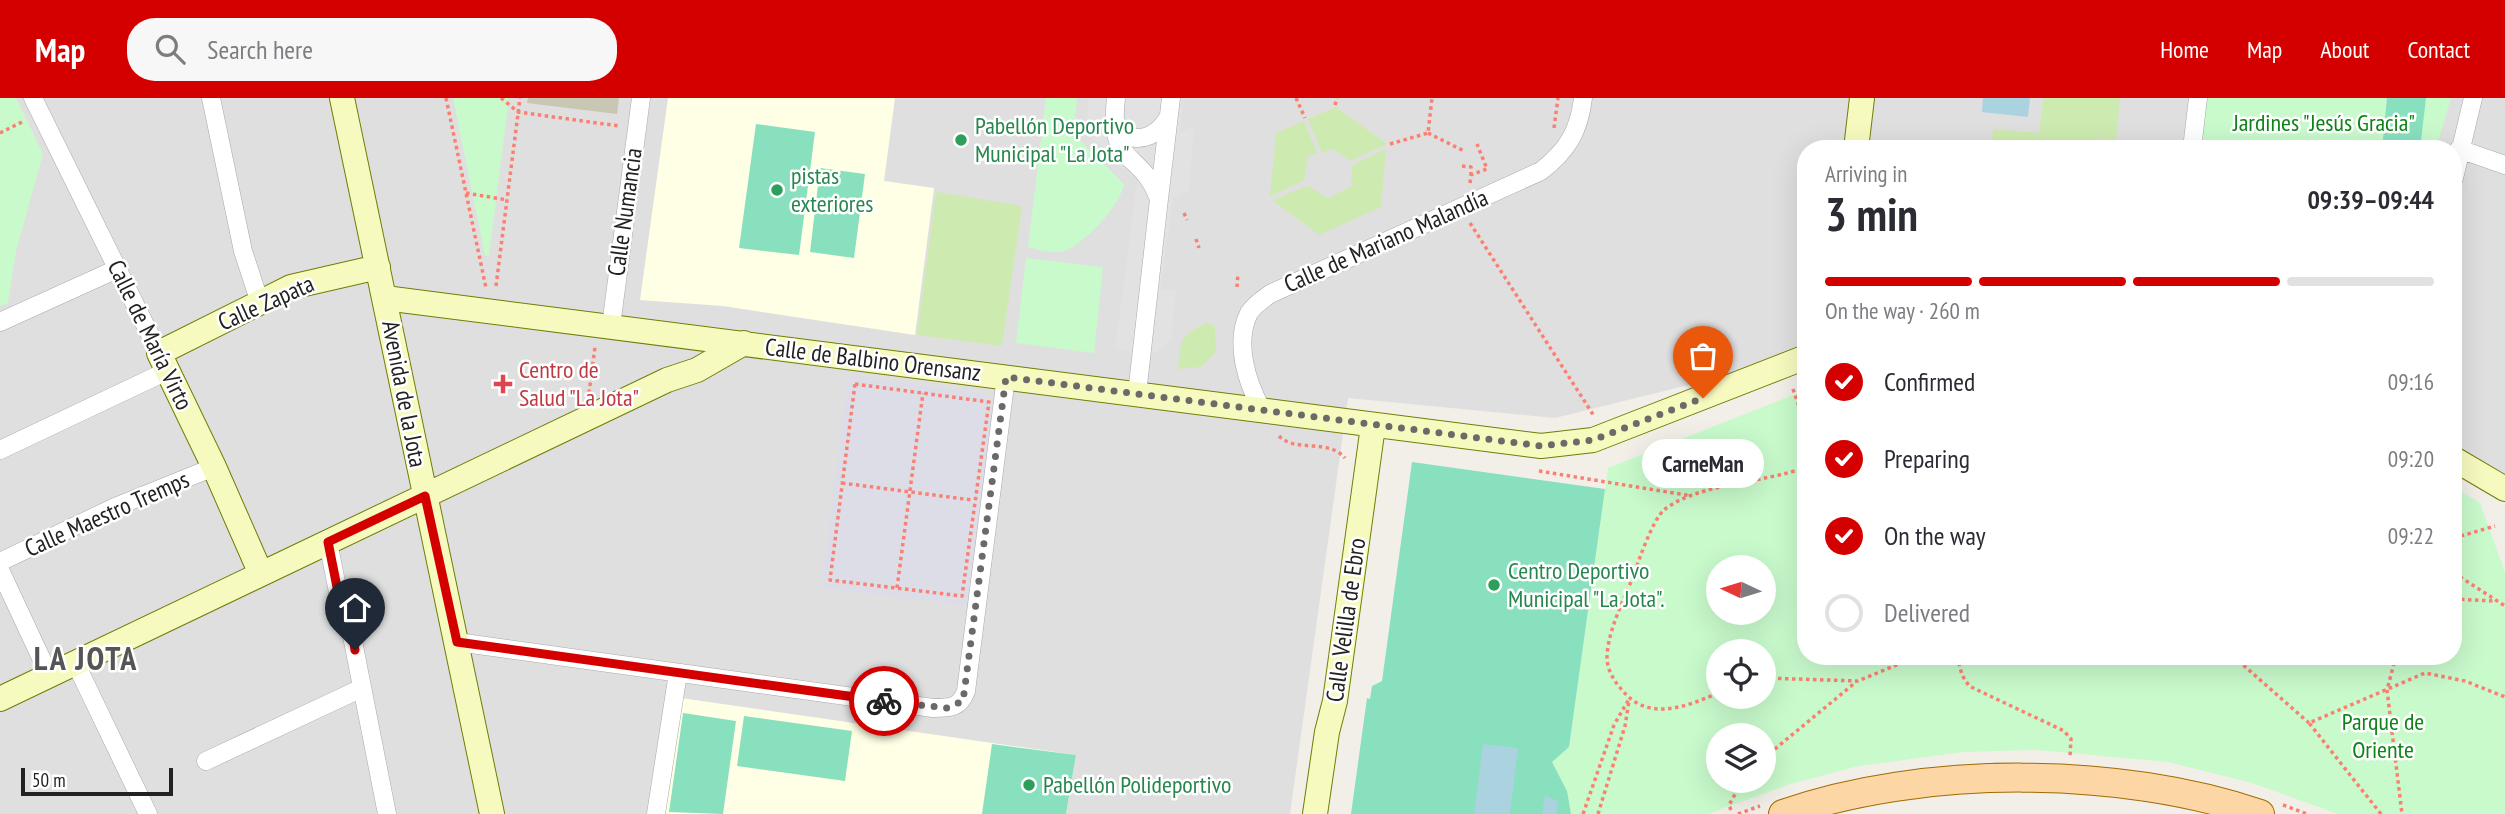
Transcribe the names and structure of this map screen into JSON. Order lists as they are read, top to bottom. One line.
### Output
{"streets":{"street":["Calle Numancia","Calle de Mariano Malandía","Calle Zapata","Calle de María Virto","Calle de Balbino Orensanz","Avenida de la Jota","Calle Maestro Tremps","Calle Velilla de Ebro"]},"crossings":[["Calle Numancia","Calle de Balbino Orensanz"],["Calle de Mariano Malandía","Calle de Balbino Orensanz"],["Calle Zapata","Calle de María Virto"],["Calle Zapata","Avenida de la Jota"],["Calle de María Virto","Calle Maestro Tremps"],["Calle de Balbino Orensanz","Avenida de la Jota"],["Calle de Balbino Orensanz","Calle Velilla de Ebro"]],"districts":["LA JOTA"],"parks":["Jardines \"Jesús Gracia\"","Parque de Oriente"],"places":{"other":["Pabellón Deportivo Municipal \"La Jota\"","pistas exteriores","CarneMan","Centro Deportivo Municipal \"La Jota\".","Pabellón Polideportivo"],"health":["Centro de Salud \"La Jota\""]},"scale_bar":"50 m","north":"left","page":{"header":"Map","search":"Search here","nav":["Home","Map","About","Contact"],"heading":["3 min","Arriving in","09:39–09:44"],"bar":"On the way · 260 m","list":[["Confirmed","09:16"],["Preparing","09:20"],["On the way","09:22"],"Delivered"],"bubble":"CarneMan","scale":"50 m"}}
